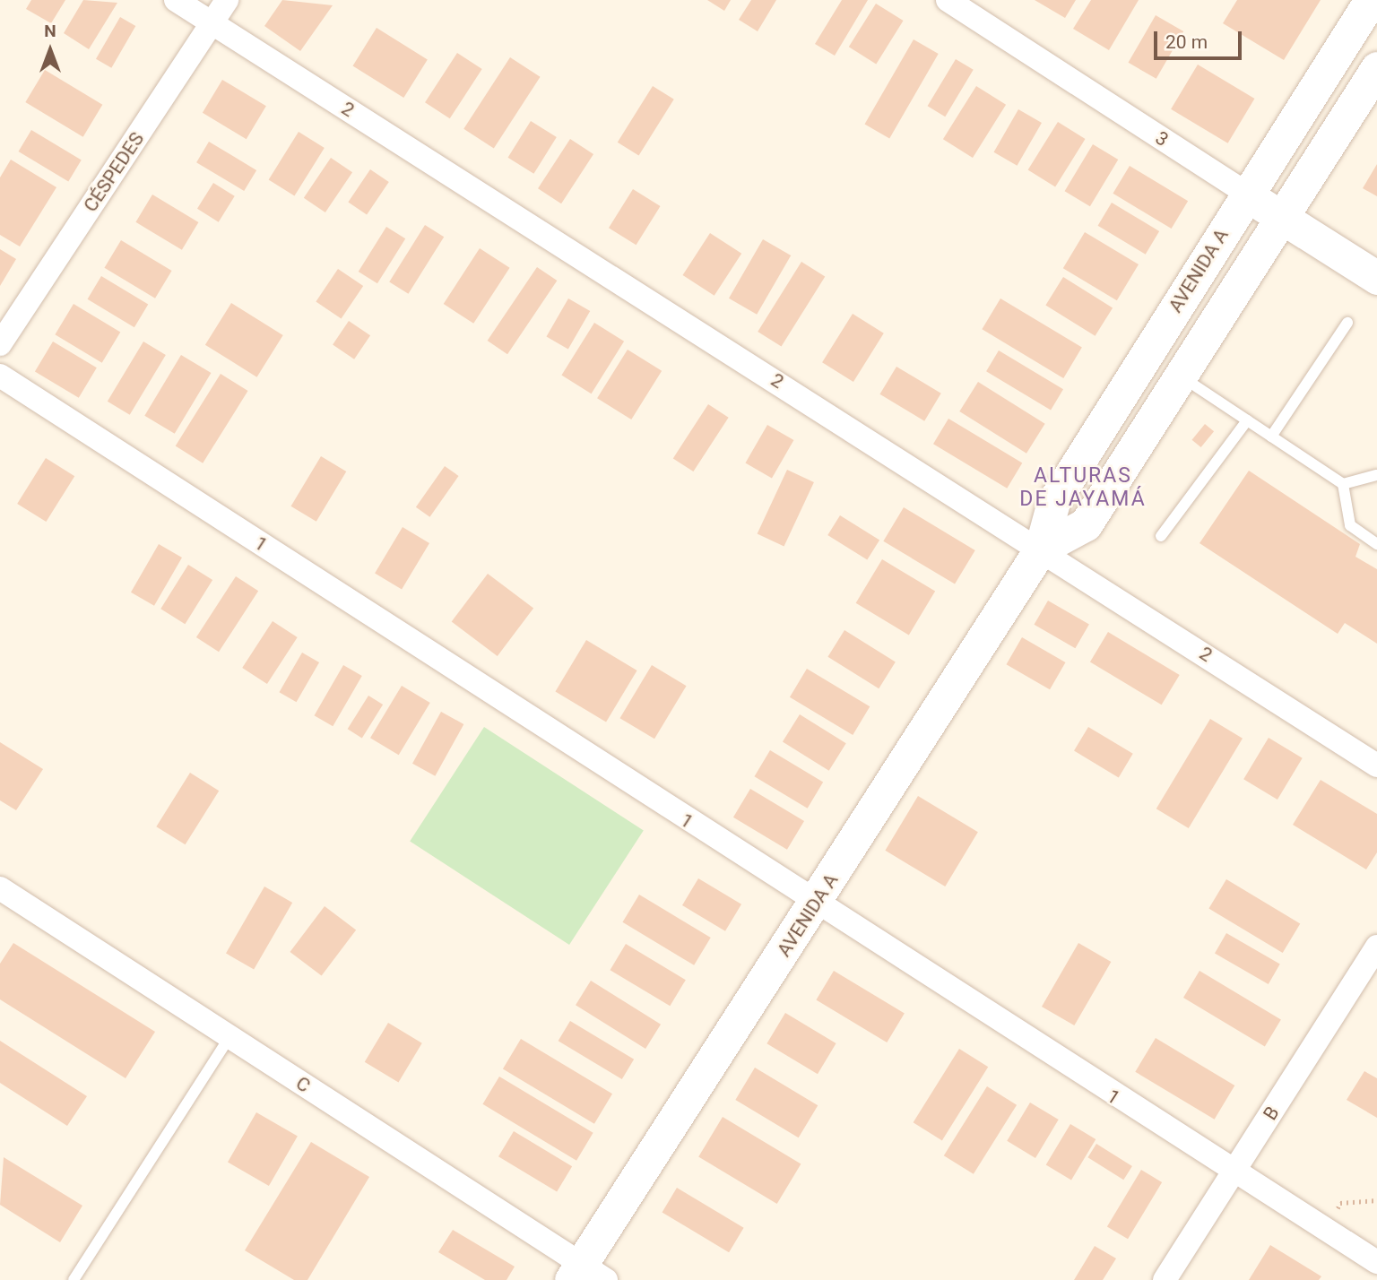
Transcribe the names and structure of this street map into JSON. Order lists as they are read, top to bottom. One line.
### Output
{"streets":{"main road":["3","AVENIDA A"],"street":["2","CÉSPEDES","1","C","B"]},"crossings":[["2","CÉSPEDES"],["2","AVENIDA A"],["3","AVENIDA A"],["AVENIDA A","1"],["AVENIDA A","C"],["1","B"]],"districts":["ALTURAS DE JAYAMÁ"],"scale_bar":"20 m","north":"top"}
